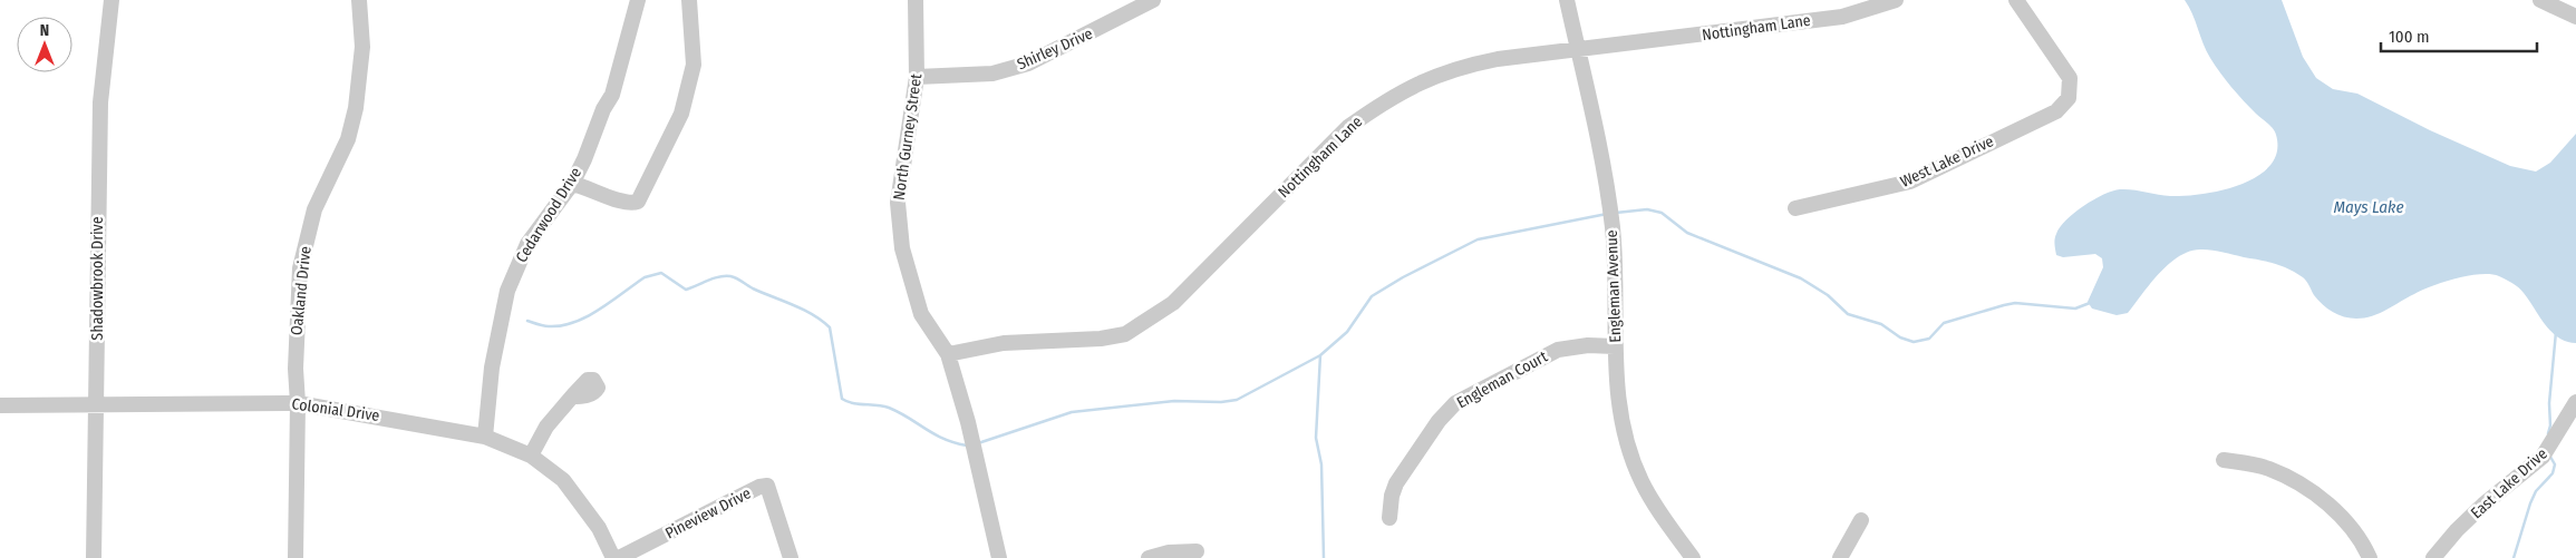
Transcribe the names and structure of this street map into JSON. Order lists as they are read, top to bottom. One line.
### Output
{"streets":{"street":["Nottingham Lane","Shirley Drive","North Gurney Street","West Lake Drive","Cedarwood Drive","Shadowbrook Drive","Engleman Avenue","Oakland Drive","Engleman Court","Colonial Drive","East Lake Drive","Pineview Drive"]},"crossings":[["Nottingham Lane","North Gurney Street"],["Nottingham Lane","Engleman Avenue"],["Shirley Drive","North Gurney Street"],["Cedarwood Drive","Colonial Drive"],["Shadowbrook Drive","Colonial Drive"],["Engleman Avenue","Engleman Court"],["Oakland Drive","Colonial Drive"]],"water":["Mays Lake"],"scale_bar":"100 m","north":"top"}
